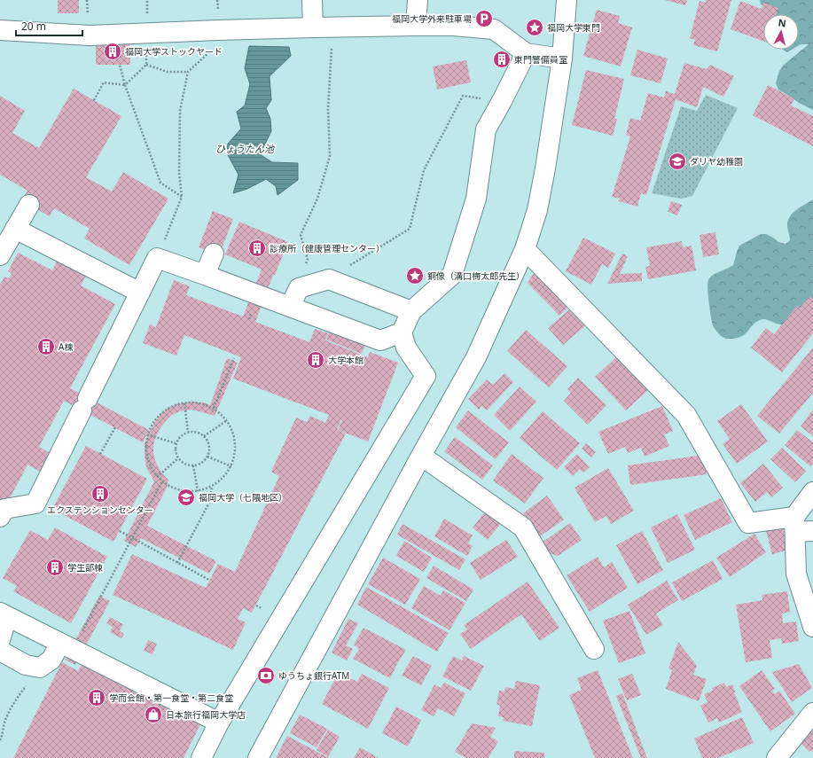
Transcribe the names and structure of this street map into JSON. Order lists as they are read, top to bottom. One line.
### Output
{"water":["ひょうたん池"],"places":{"parking":["福岡大学外来駐車場"],"place":["福岡大学東門","銅像（溝口梅太郎先生）"],"building":["福岡大学ストックヤード","東門警備員室","診療所（健康管理センター）","A棟","大学本館","エクステンションセンター","学生部棟","学而会館・第一食堂・第二食堂"],"school or university":["ダリヤ幼稚園","福岡大学（七隈地区）"],"bank":["ゆうちょ銀行ATM"],"shop":["日本旅行福岡大学店"]},"scale_bar":"20 m","north":"top"}
